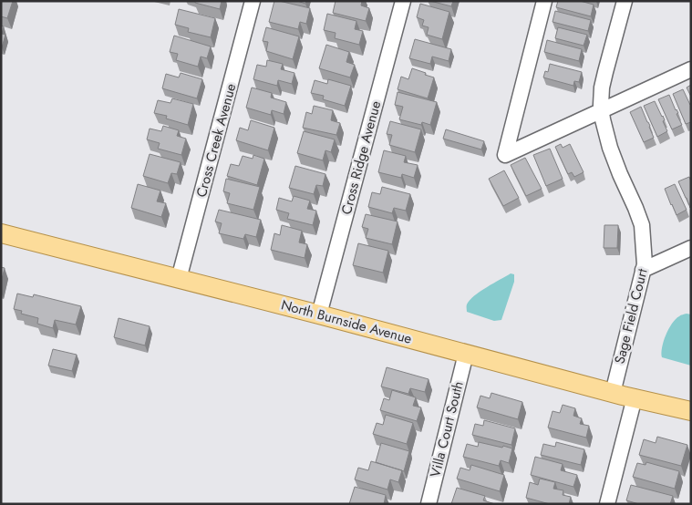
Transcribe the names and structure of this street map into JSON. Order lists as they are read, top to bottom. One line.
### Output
{"streets":{"main road":["North Burnside Avenue"],"street":["Cross Creek Avenue","Cross Ridge Avenue","Sage Field Court","Villa Court South"]},"crossings":[["Cross Creek Avenue","North Burnside Avenue"],["Cross Ridge Avenue","North Burnside Avenue"],["Sage Field Court","North Burnside Avenue"],["North Burnside Avenue","Villa Court South"]]}
